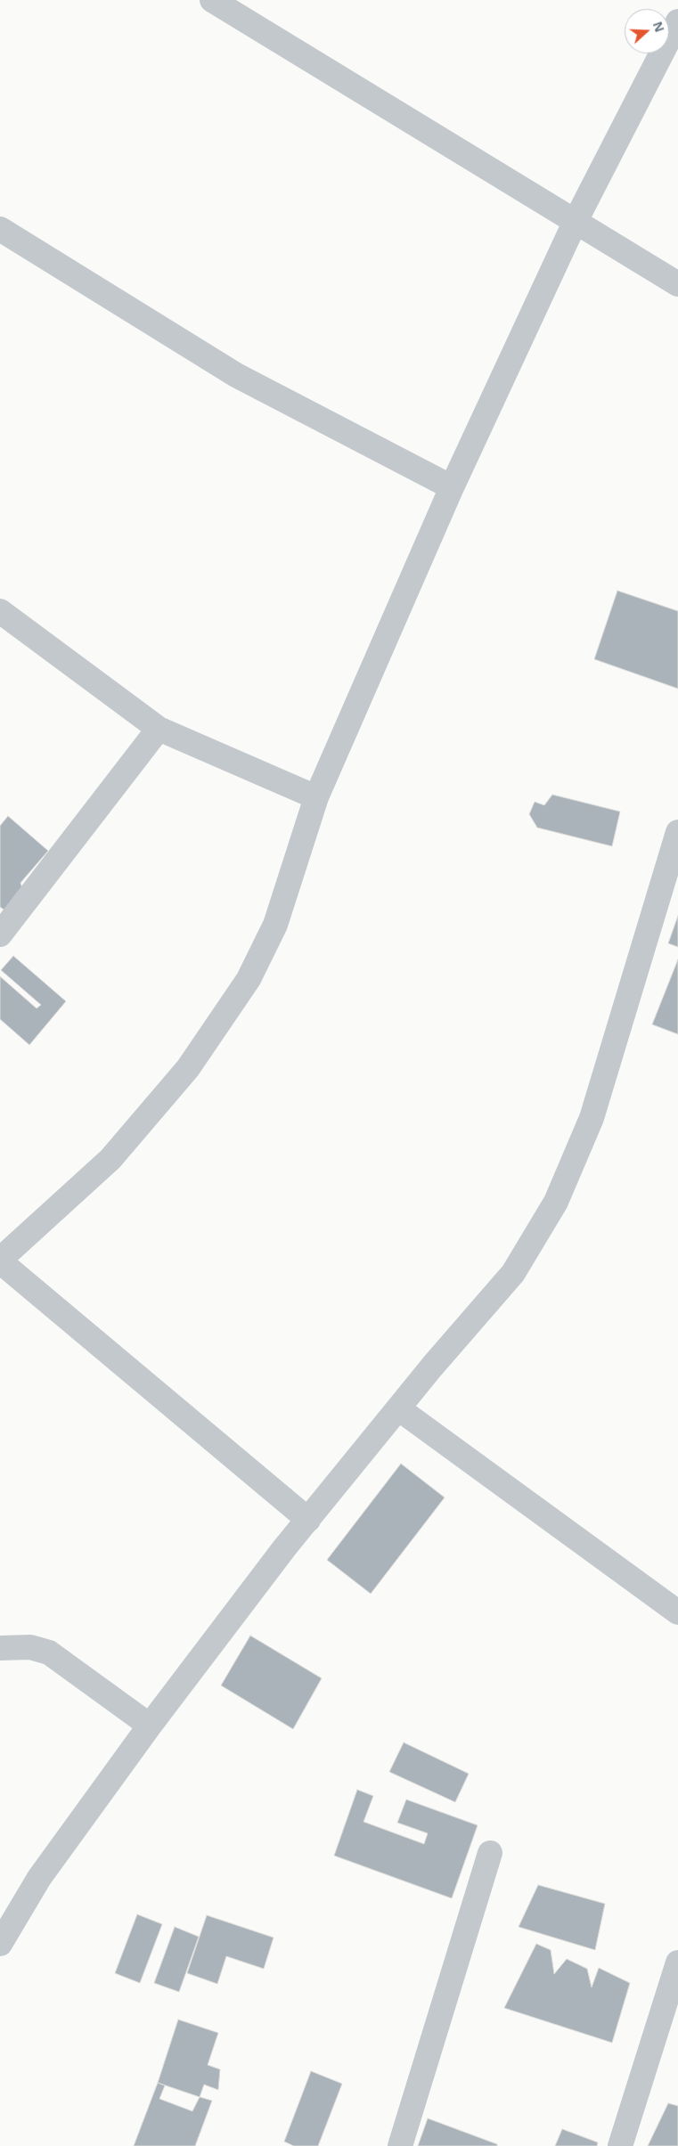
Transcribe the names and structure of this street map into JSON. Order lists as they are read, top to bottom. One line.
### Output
{"north":"right"}
